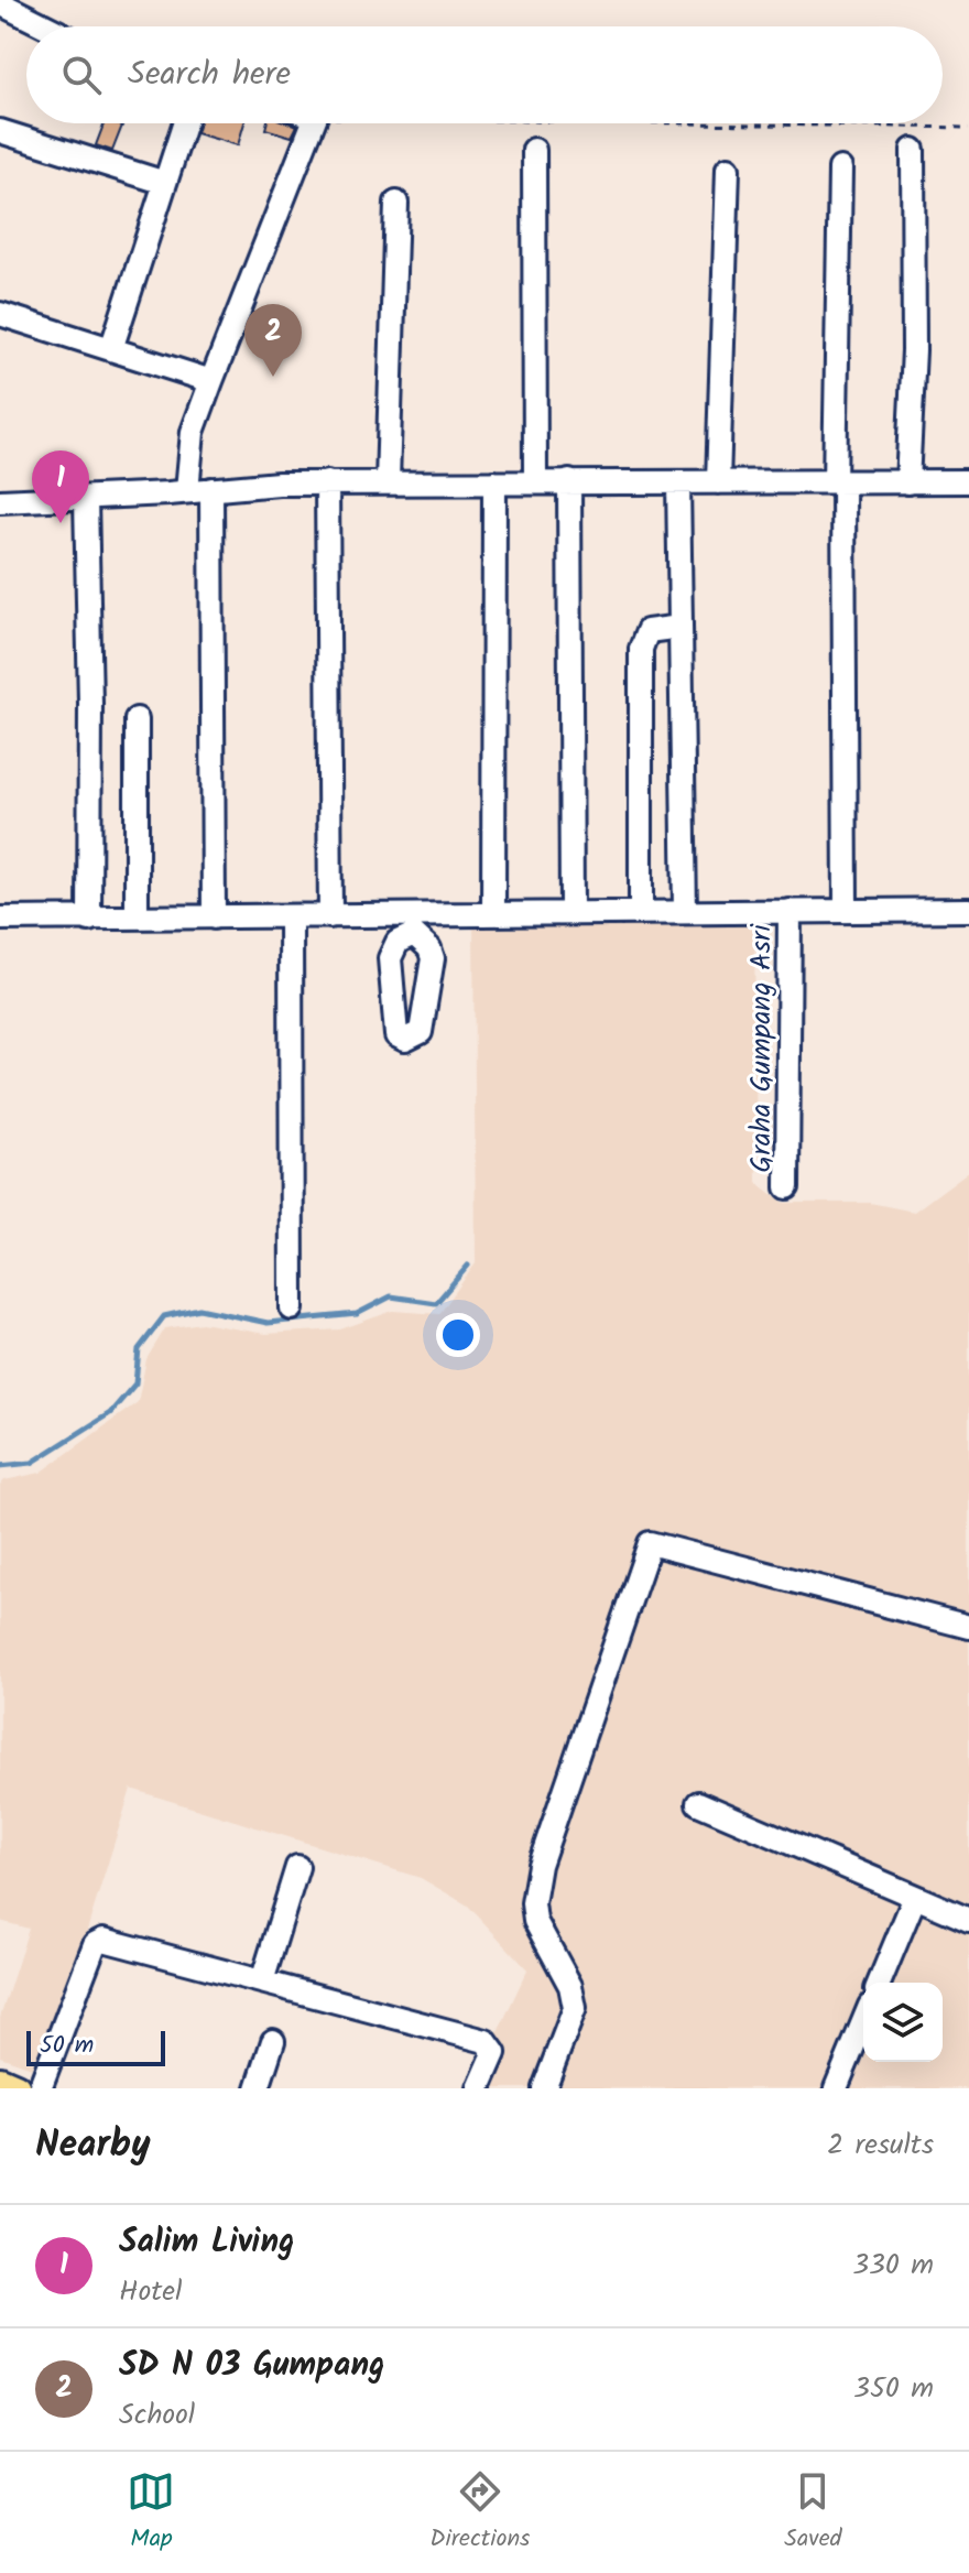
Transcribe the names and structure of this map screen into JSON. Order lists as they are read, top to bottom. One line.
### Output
{"streets":{"street":["Graha Gumpang Asri"]},"scale_bar":"50 m","page":{"search":"Search here","pins":["2","1"],"scale":"50 m","heading":["Nearby","2 results"],"list":[{"mark":"1","name":"Salim Living","note":"Hotel","value":"330 m"},{"mark":"2","name":"SD N 03 Gumpang","note":"School","value":"350 m"}],"nav":["Map","Directions","Saved"]}}
